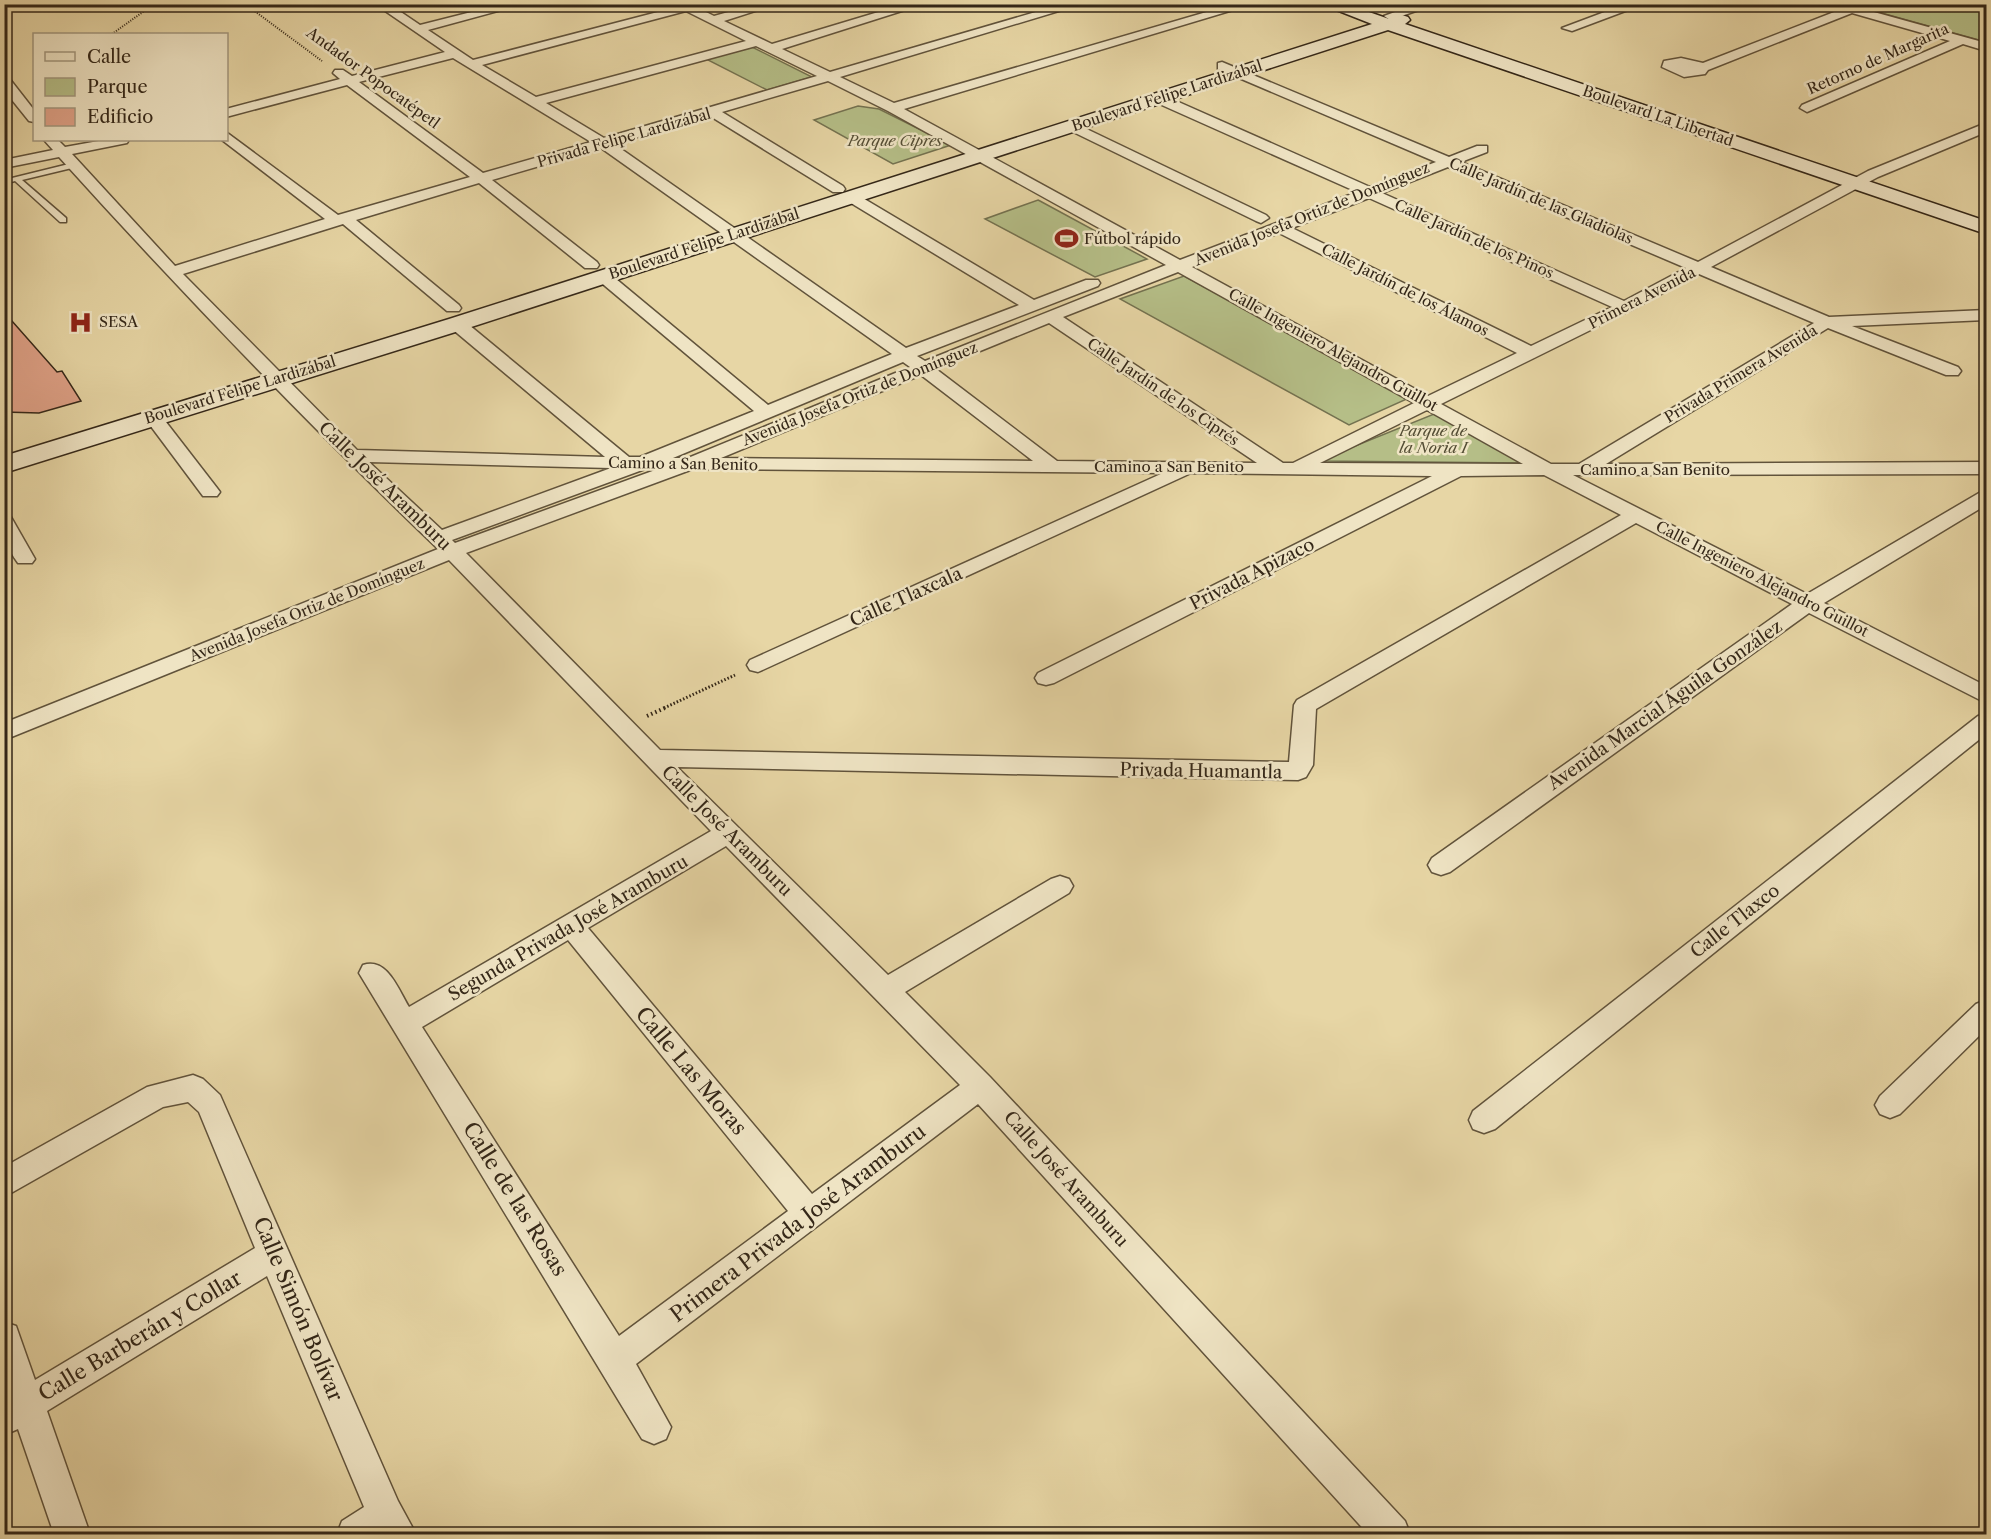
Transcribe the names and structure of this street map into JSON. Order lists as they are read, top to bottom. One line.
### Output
{"streets":{"main road":["Boulevard Felipe Lardizábal","Boulevard La Libertad"],"street":["Retorno de Margarita","Andador Popocatépetl","Privada Felipe Lardizábal","Calle Jardín de las Gladiolas","Avenida Josefa Ortiz de Domínguez","Calle Jardín de los Pinos","Calle Jardín de los Álamos","Primera Avenida","Calle Ingeniero Alejandro Guillot","Privada Primera Avenida","Calle Jardín de los Ciprés","Camino a San Benito","Calle José Aramburu","Privada Apizaco","Calle Tlaxcala","Avenida Marcial Águila González","Privada Huamantla","Calle Tlaxco","Segunda Privada José Aramburu","Calle Las Moras","Calle de las Rosas","Primera Privada José Aramburu","Calle Simón Bolívar","Calle Barberán y Collar"]},"crossings":[["Andador Popocatépetl","Boulevard Felipe Lardizábal"],["Andador Popocatépetl","Privada Felipe Lardizábal"],["Andador Popocatépetl","Avenida Josefa Ortiz de Domínguez"],["Boulevard Felipe Lardizábal","Boulevard La Libertad"],["Boulevard Felipe Lardizábal","Calle Jardín de las Gladiolas"],["Boulevard Felipe Lardizábal","Calle Jardín de los Pinos"],["Boulevard Felipe Lardizábal","Calle Ingeniero Alejandro Guillot"],["Boulevard Felipe Lardizábal","Calle José Aramburu"],["Boulevard La Libertad","Primera Avenida"],["Privada Felipe Lardizábal","Calle Ingeniero Alejandro Guillot"],["Privada Felipe Lardizábal","Calle José Aramburu"],["Calle Jardín de las Gladiolas","Avenida Josefa Ortiz de Domínguez"],["Calle Jardín de las Gladiolas","Primera Avenida"],["Calle Jardín de las Gladiolas","Privada Primera Avenida"],["Avenida Josefa Ortiz de Domínguez","Calle Jardín de los Pinos"],["Avenida Josefa Ortiz de Domínguez","Calle Jardín de los Álamos"],["Avenida Josefa Ortiz de Domínguez","Calle Ingeniero Alejandro Guillot"],["Avenida Josefa Ortiz de Domínguez","Calle Jardín de los Ciprés"],["Avenida Josefa Ortiz de Domínguez","Camino a San Benito"],["Avenida Josefa Ortiz de Domínguez","Calle José Aramburu"],["Calle Jardín de los Pinos","Primera Avenida"],["Calle Jardín de los Álamos","Primera Avenida"],["Primera Avenida","Calle Ingeniero Alejandro Guillot"],["Primera Avenida","Camino a San Benito"],["Calle Ingeniero Alejandro Guillot","Camino a San Benito"],["Calle Ingeniero Alejandro Guillot","Avenida Marcial Águila González"],["Calle Ingeniero Alejandro Guillot","Privada Huamantla"],["Privada Primera Avenida","Camino a San Benito"],["Calle Jardín de los Ciprés","Camino a San Benito"],["Camino a San Benito","Calle José Aramburu"],["Camino a San Benito","Privada Apizaco"],["Camino a San Benito","Calle Tlaxcala"],["Calle José Aramburu","Privada Huamantla"],["Calle José Aramburu","Segunda Privada José Aramburu"],["Calle José Aramburu","Primera Privada José Aramburu"],["Segunda Privada José Aramburu","Calle Las Moras"],["Segunda Privada José Aramburu","Calle de las Rosas"],["Calle Las Moras","Primera Privada José Aramburu"],["Calle de las Rosas","Primera Privada José Aramburu"],["Calle Simón Bolívar","Calle Barberán y Collar"]],"parks":["Parque Cipres","Parque de la Noria I"],"places":{"sports":["Fútbol rápido"],"hospital":["SESA"]},"legend":["Calle","Parque","Edificio"]}
